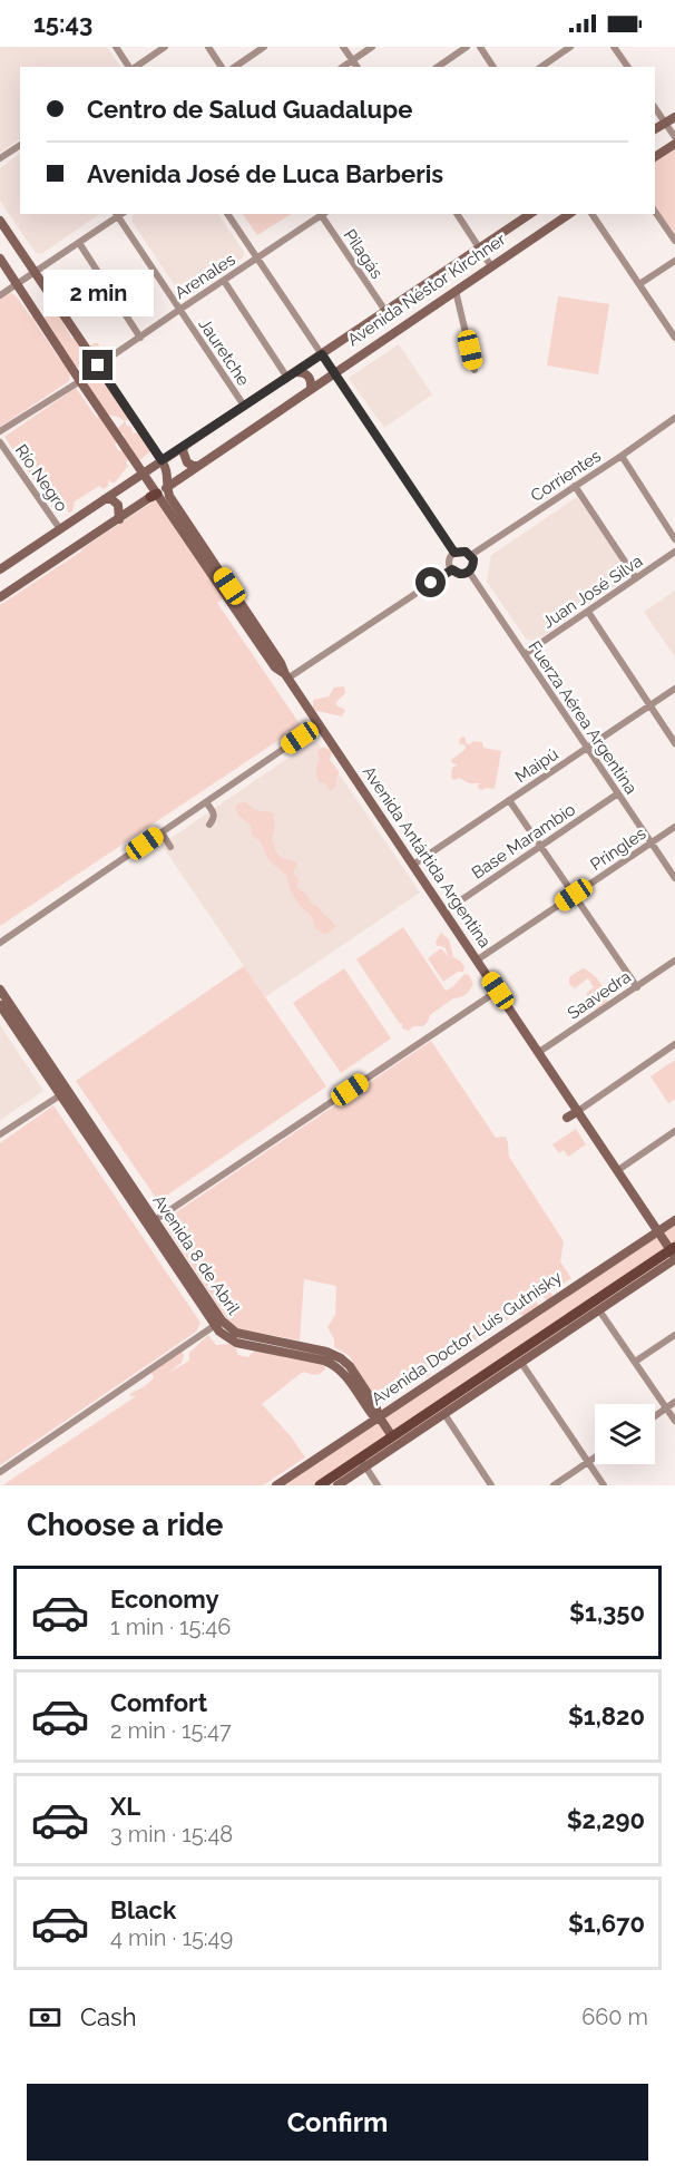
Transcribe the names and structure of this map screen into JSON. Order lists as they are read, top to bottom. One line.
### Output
{"streets":{"main road":["Avenida Néstor Kirchner","Avenida Antártida Argentina","Avenida 8 de Abril","Avenida Doctor Luis Gutnisky"],"street":["Pilagás","Arenales","Jauretche","Corrientes","Río Negro","Juan José Silva","Fuerza Aérea Argentina","Maipú","Base Marambio","Pringles","Saavedra"]},"crossings":[["Pilagás","Avenida Néstor Kirchner"],["Arenales","Jauretche"],["Arenales","Avenida Antártida Argentina"],["Avenida Néstor Kirchner","Jauretche"],["Avenida Néstor Kirchner","Río Negro"],["Avenida Néstor Kirchner","Avenida Antártida Argentina"],["Corrientes","Fuerza Aérea Argentina"],["Juan José Silva","Fuerza Aérea Argentina"],["Fuerza Aérea Argentina","Maipú"],["Fuerza Aérea Argentina","Base Marambio"],["Fuerza Aérea Argentina","Pringles"],["Maipú","Avenida Antártida Argentina"],["Base Marambio","Avenida Antártida Argentina"],["Pringles","Avenida Antártida Argentina"],["Avenida Antártida Argentina","Saavedra"],["Avenida Antártida Argentina","Avenida Doctor Luis Gutnisky"],["Avenida 8 de Abril","Avenida Doctor Luis Gutnisky"]],"page":{"status":"15:43","banner":["Centro de Salud Guadalupe","Avenida José de Luca Barberis"],"bubble":"2 min","heading":"Choose a ride","list":[{"name":"Economy","note":"1 min · 15:46","value":"$1,350"},{"name":"Comfort","note":"2 min · 15:47","value":"$1,820"},{"name":"XL","note":"3 min · 15:48","value":"$2,290"},{"name":"Black","note":"4 min · 15:49","value":"$1,670"}],"pay":["Cash","660 m"],"buttons":"Confirm"}}
